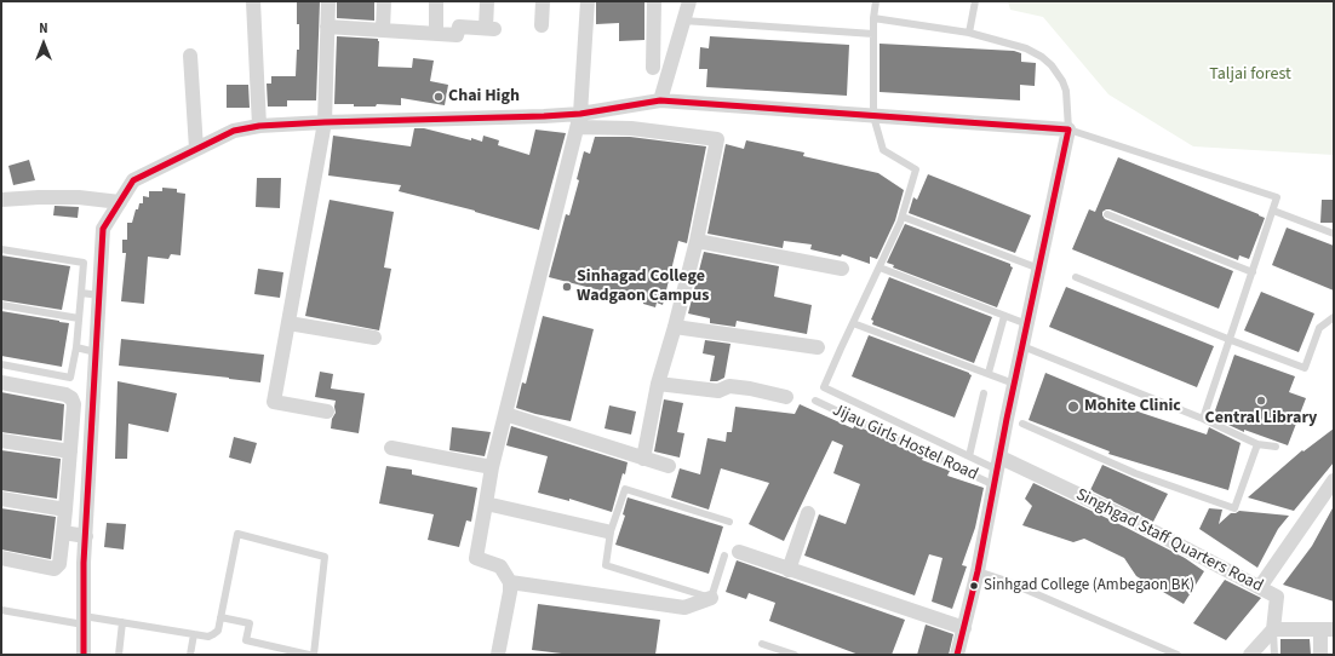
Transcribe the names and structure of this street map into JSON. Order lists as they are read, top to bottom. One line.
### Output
{"streets":{"street":["Singhgad Staff Quarters Road"],"lane":["Jijau Girls Hostel Road"]},"parks":["Taljai forest"],"places":["Chai High","Sinhagad College Wadgaon Campus","Central Library","Mohite Clinic","Sinhgad College (Ambegaon BK)"],"north":"top"}
